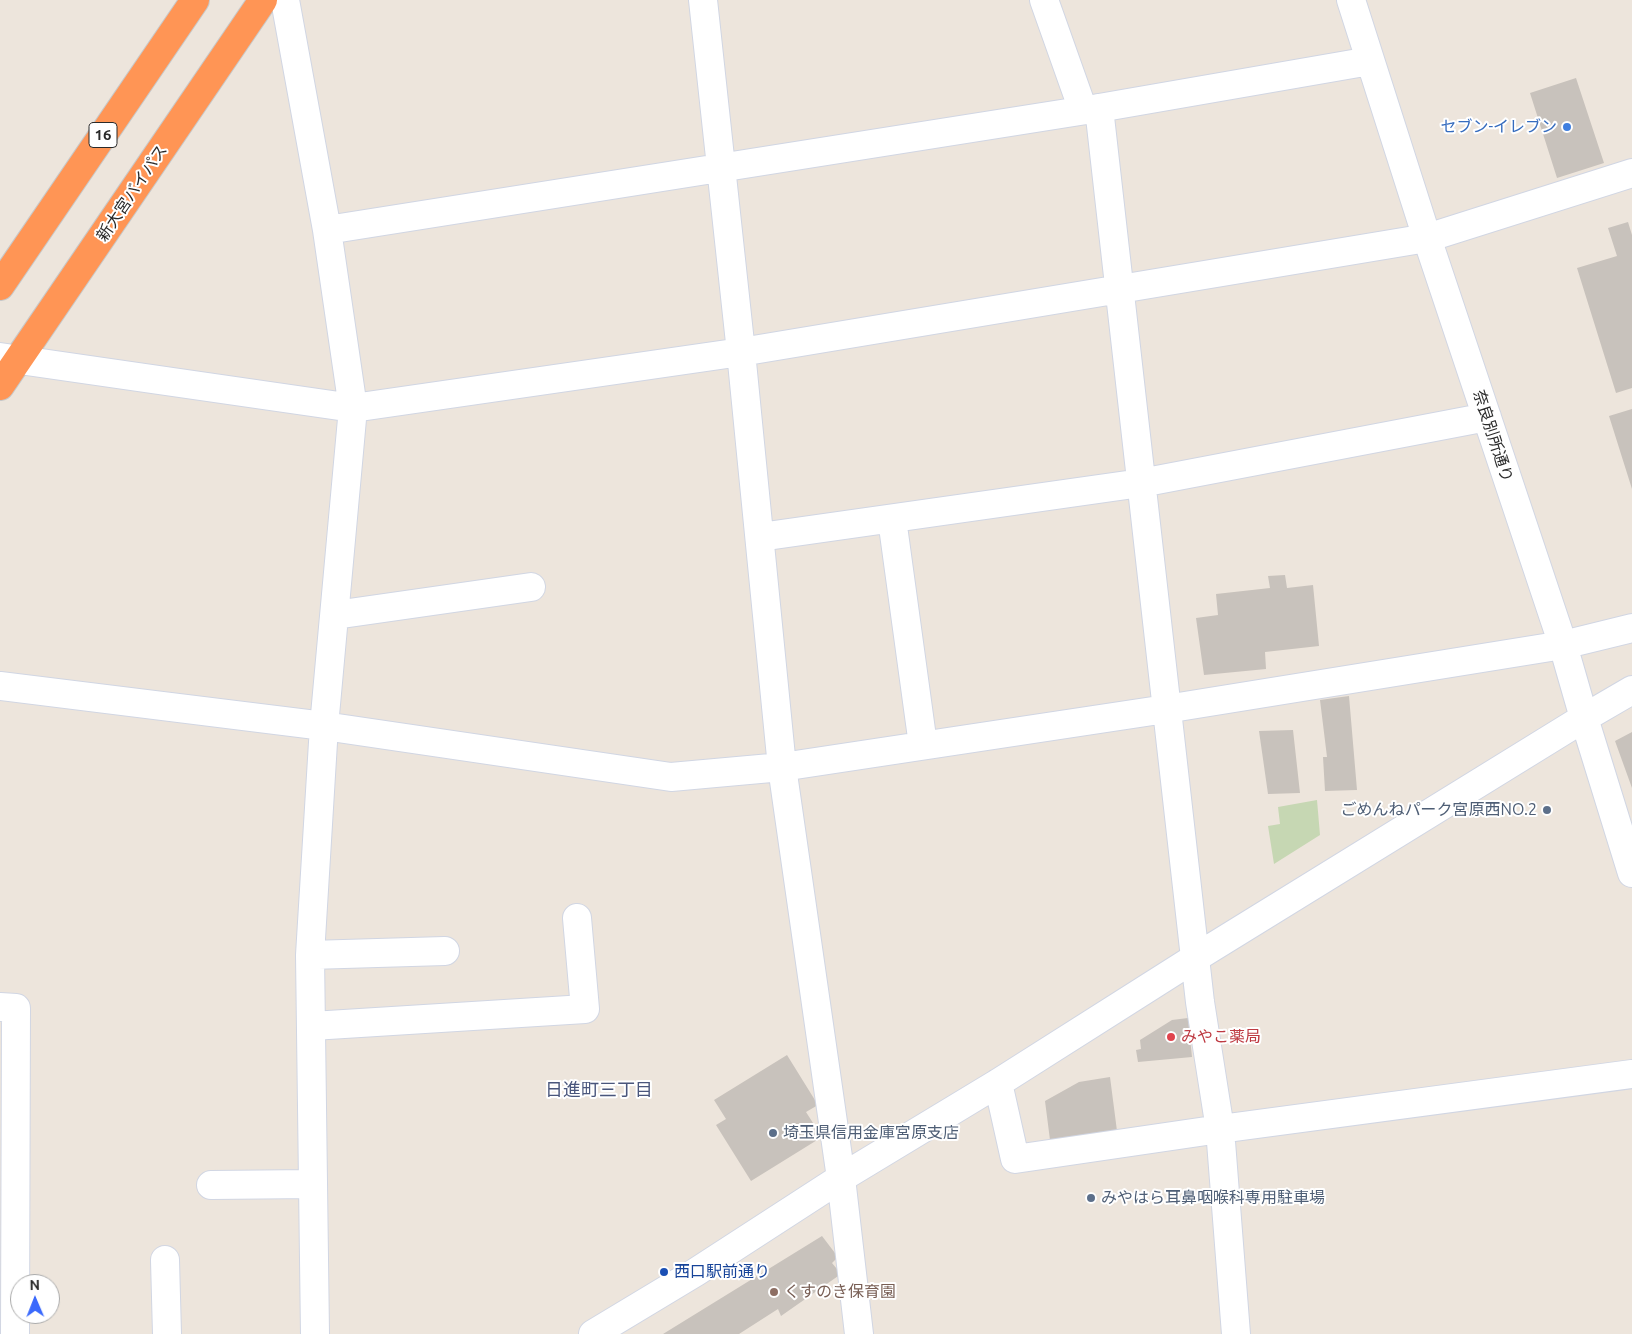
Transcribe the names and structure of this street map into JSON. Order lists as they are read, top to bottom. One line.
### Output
{"streets":{"highway":["16","新大宮バイパス"],"street":["奈良別所通り"]},"districts":["日進町三丁目"],"places":["セブン-イレブン","ごめんねパーク宮原西NO.2","みやこ薬局","埼玉県信用金庫宮原支店","みやはら耳鼻咽喉科専用駐車場","西口駅前通り","くすのき保育園"],"north":"top"}
